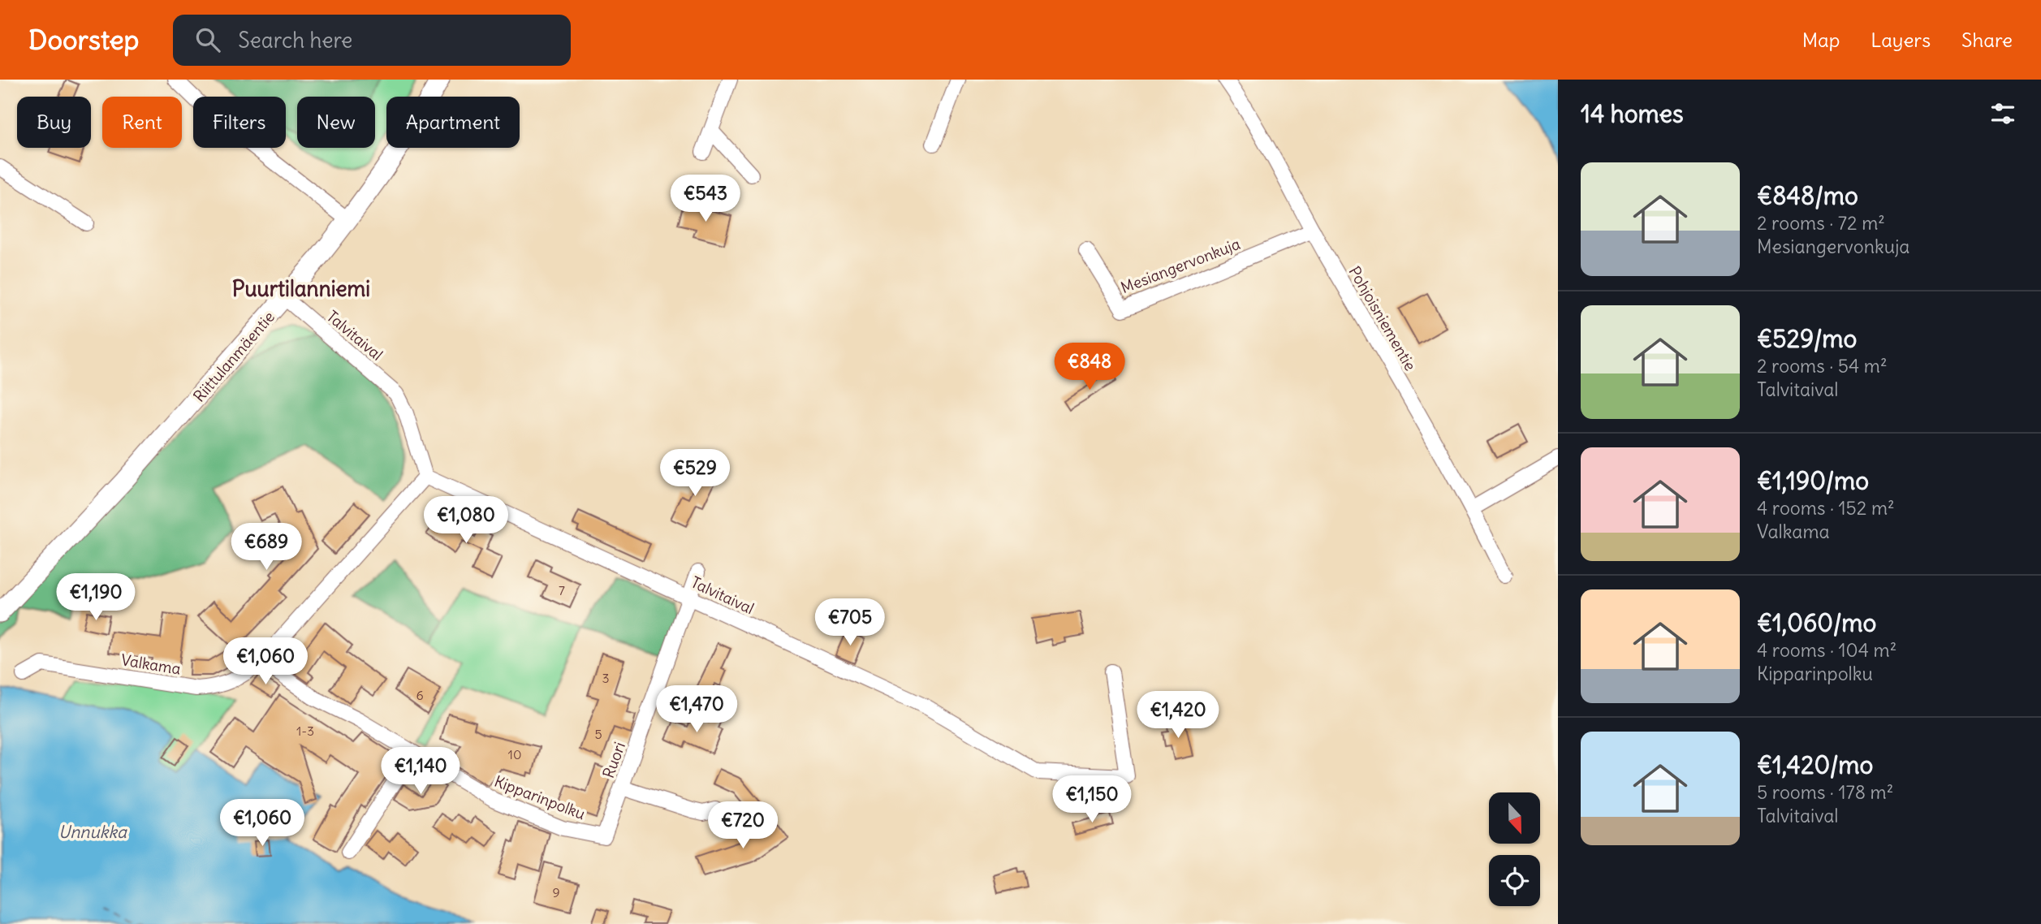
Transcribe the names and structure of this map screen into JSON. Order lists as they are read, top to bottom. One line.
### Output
{"streets":{"street":["Mesiangervonkuja","Pohjoisniementie","Talvitaival","Riittulanmäentie","Valkama","Ruori","Kipparinpolku"]},"crossings":[["Mesiangervonkuja","Pohjoisniementie"],["Talvitaival","Riittulanmäentie"],["Talvitaival","Valkama"],["Talvitaival","Ruori"],["Valkama","Kipparinpolku"],["Ruori","Kipparinpolku"]],"districts":["Puurtilanniemi"],"water":["Unnukka"],"house_numbers":["7","3","6","1-3","5","10","9"],"north":"bottom","page":{"header":"Doorstep","search":"Search here","nav":["Map","Layers","Share"],"heading":"14 homes","chip":["Buy","Rent","Filters","New","Apartment"],"list":[{"name":"€848/mo","note":"2 rooms · 72 m² · Mesiangervonkuja"},{"name":"€529/mo","note":"2 rooms · 54 m² · Talvitaival"},{"name":"€1,190/mo","note":"4 rooms · 152 m² · Valkama"},{"name":"€1,060/mo","note":"4 rooms · 104 m² · Kipparinpolku"},{"name":"€1,420/mo","note":"5 rooms · 178 m² · Talvitaival"}],"price":["€543","€848","€529","€1,080","€689","€1,190","€705","€1,060","€1,470","€1,420","€1,140","€1,150","€1,060","€720"]}}
